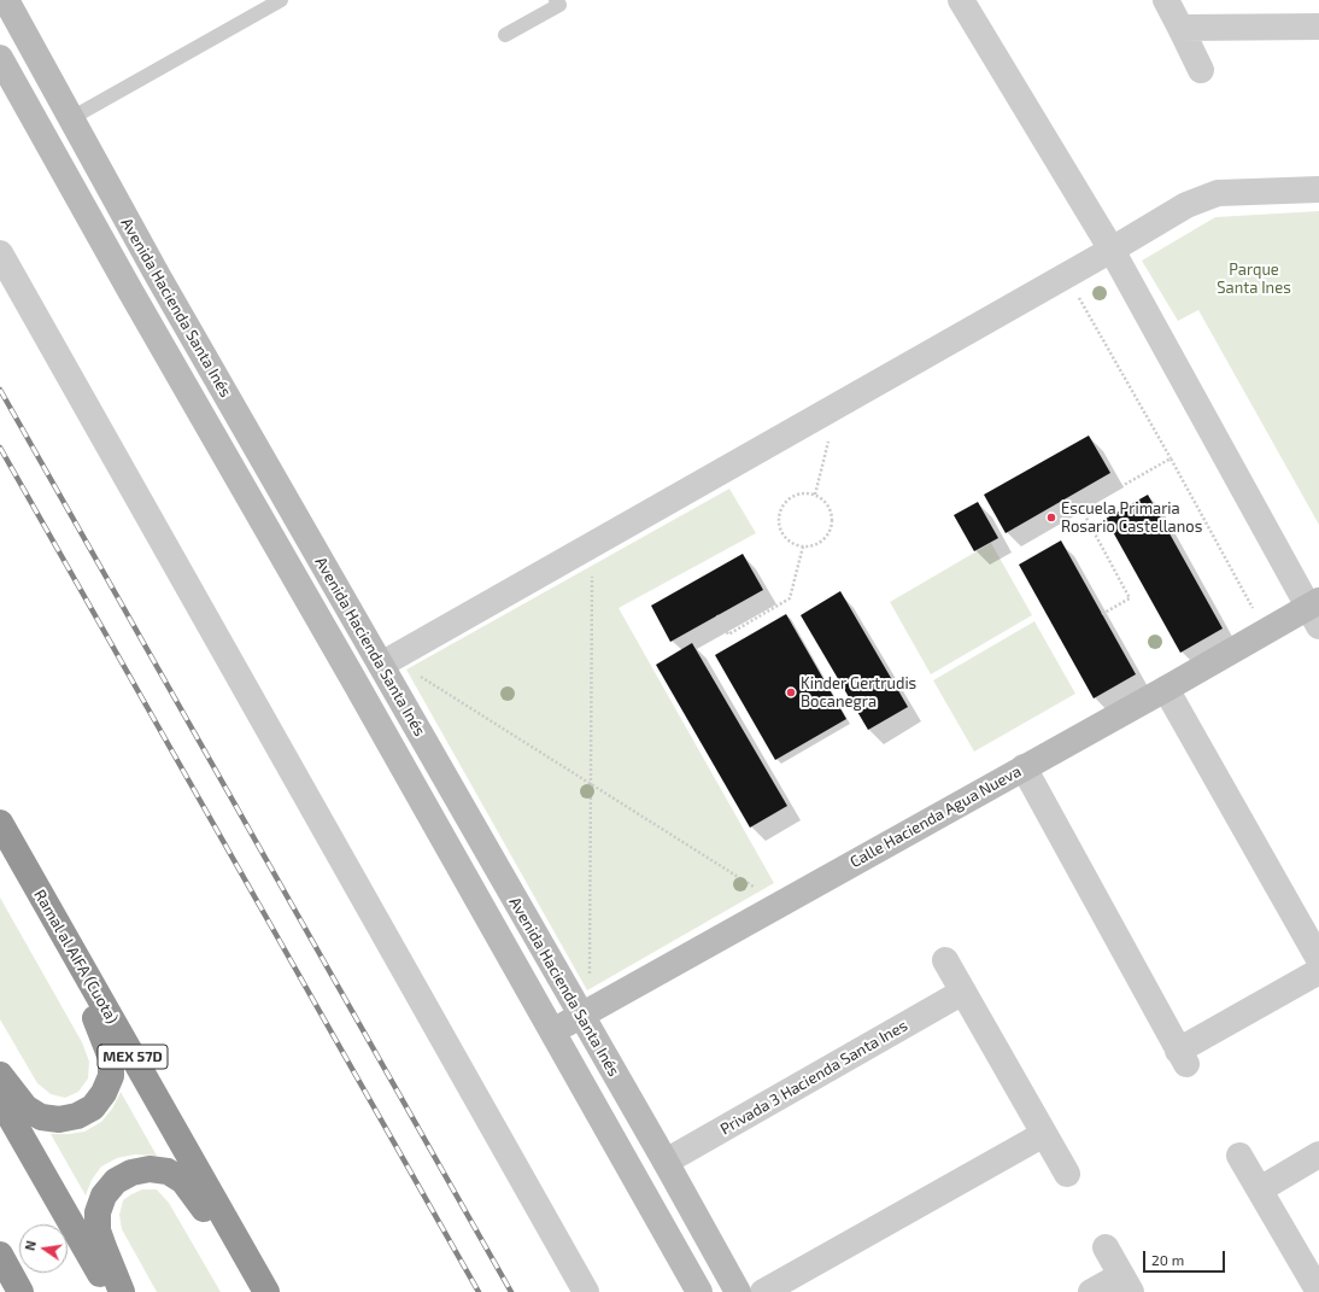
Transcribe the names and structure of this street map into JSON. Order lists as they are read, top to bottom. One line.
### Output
{"streets":{"highway":["Ramal al AIFA (Cuota)","MEX 57D"],"main road":["Avenida Hacienda Santa Inés","Calle Hacienda Agua Nueva"],"street":["Privada 3 Hacienda Santa Ines"]},"crossings":[["Avenida Hacienda Santa Inés","Calle Hacienda Agua Nueva"],["Avenida Hacienda Santa Inés","Privada 3 Hacienda Santa Ines"]],"parks":["Parque Santa Ines"],"places":["Escuela Primaria Rosario Castellanos","Kinder Gertrudis Bocanegra"],"scale_bar":"20 m","north":"left"}
